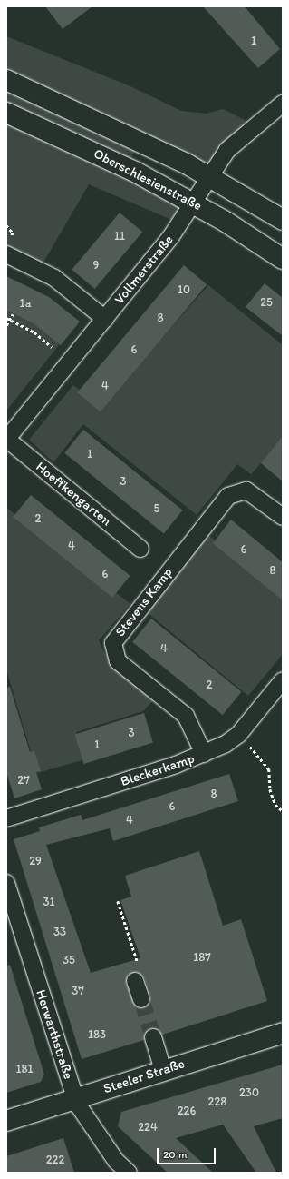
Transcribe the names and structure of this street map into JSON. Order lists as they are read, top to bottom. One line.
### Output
{"streets":{"main road":["Oberschlesienstraße","Steeler Straße"],"street":["Vollmerstraße","Hoeffkengarten","Stevens Kamp","Bleckerkamp","Herwarthstraße"]},"crossings":[["Oberschlesienstraße","Vollmerstraße"],["Vollmerstraße","Hoeffkengarten"],["Stevens Kamp","Bleckerkamp"],["Herwarthstraße","Steeler Straße"]],"house_numbers":["1","11","9","10","25","1a","8","6","4","1","3","5","2","4","6","8","6","4","2","3","1","27","8","6","4","29","31","33","187","35","37","183","181","230","228","226","224","222"],"scale_bar":"20 m"}
